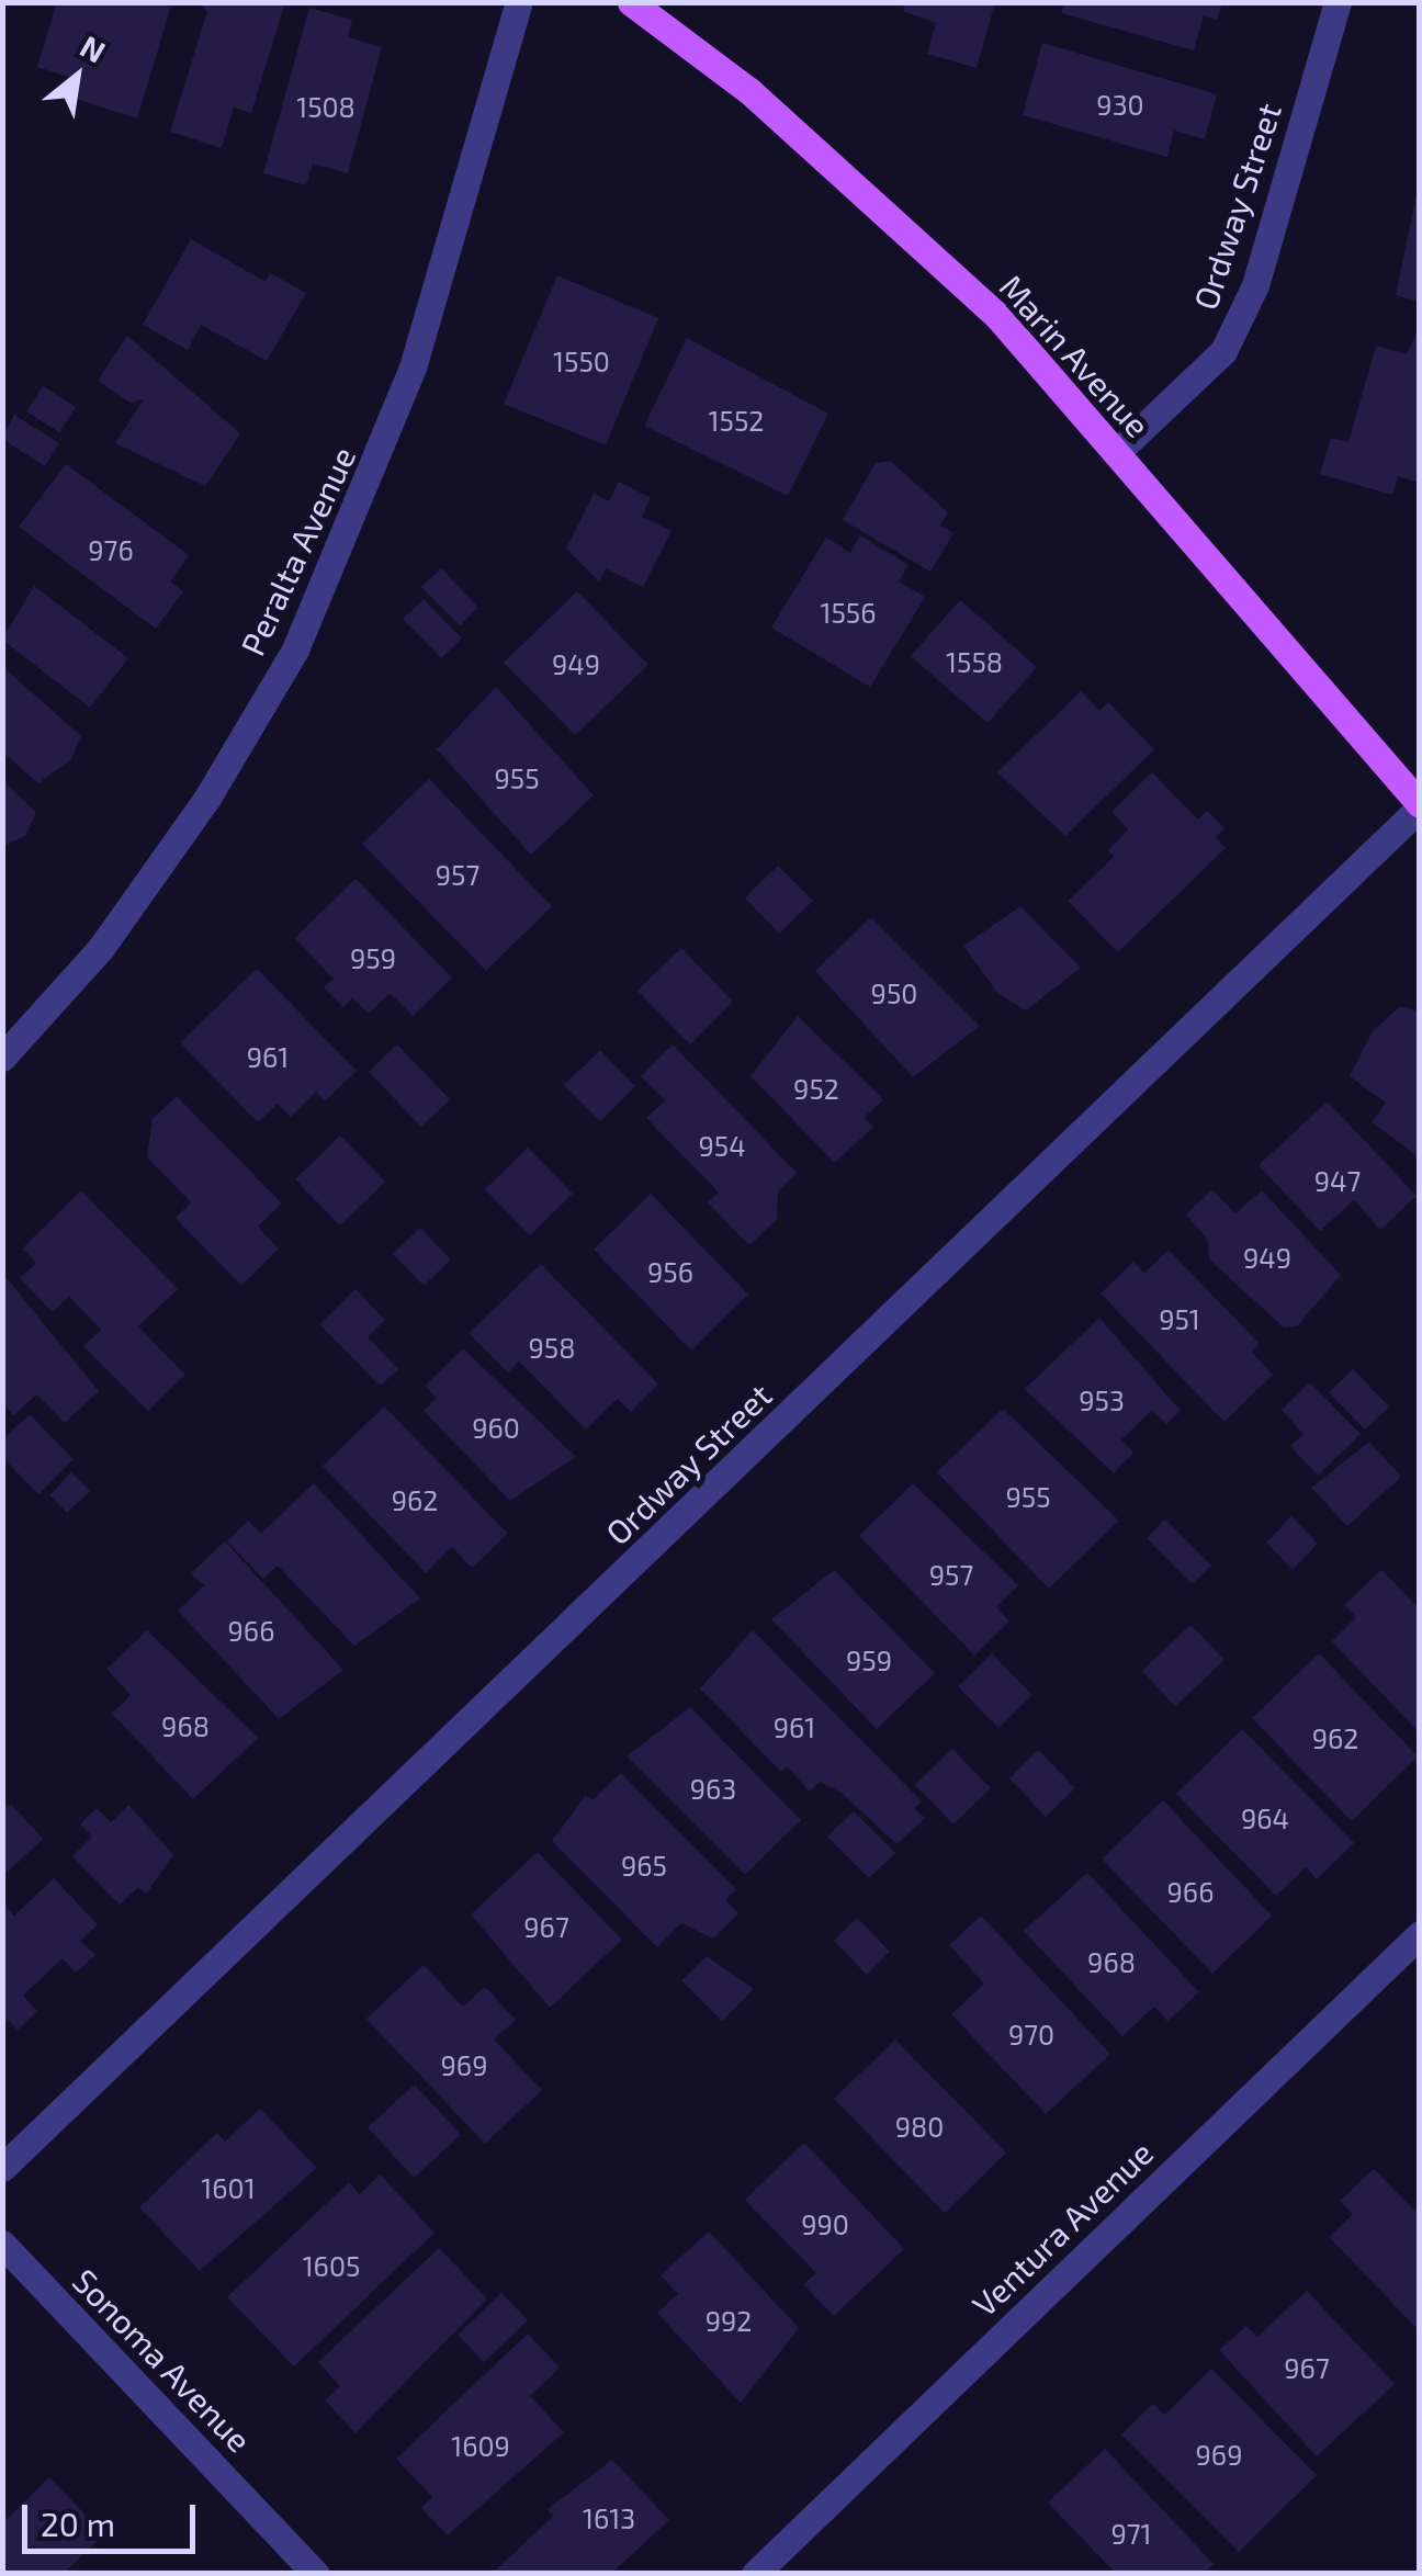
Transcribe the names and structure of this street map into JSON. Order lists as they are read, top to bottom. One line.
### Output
{"streets":{"main road":["Marin Avenue"],"street":["Ordway Street","Peralta Avenue","Ventura Avenue","Sonoma Avenue"]},"crossings":[["Ordway Street","Marin Avenue"]],"house_numbers":["930","1508","1550","1552","976","1556","1558","949","955","957","959","950","961","952","954","947","949","956","951","958","953","960","955","962","957","966","959","968","961","962","963","964","965","966","967","968","970","969","980","1601","990","1605","992","967","1609","969","1613","971"],"scale_bar":"20 m","north":"top right"}
